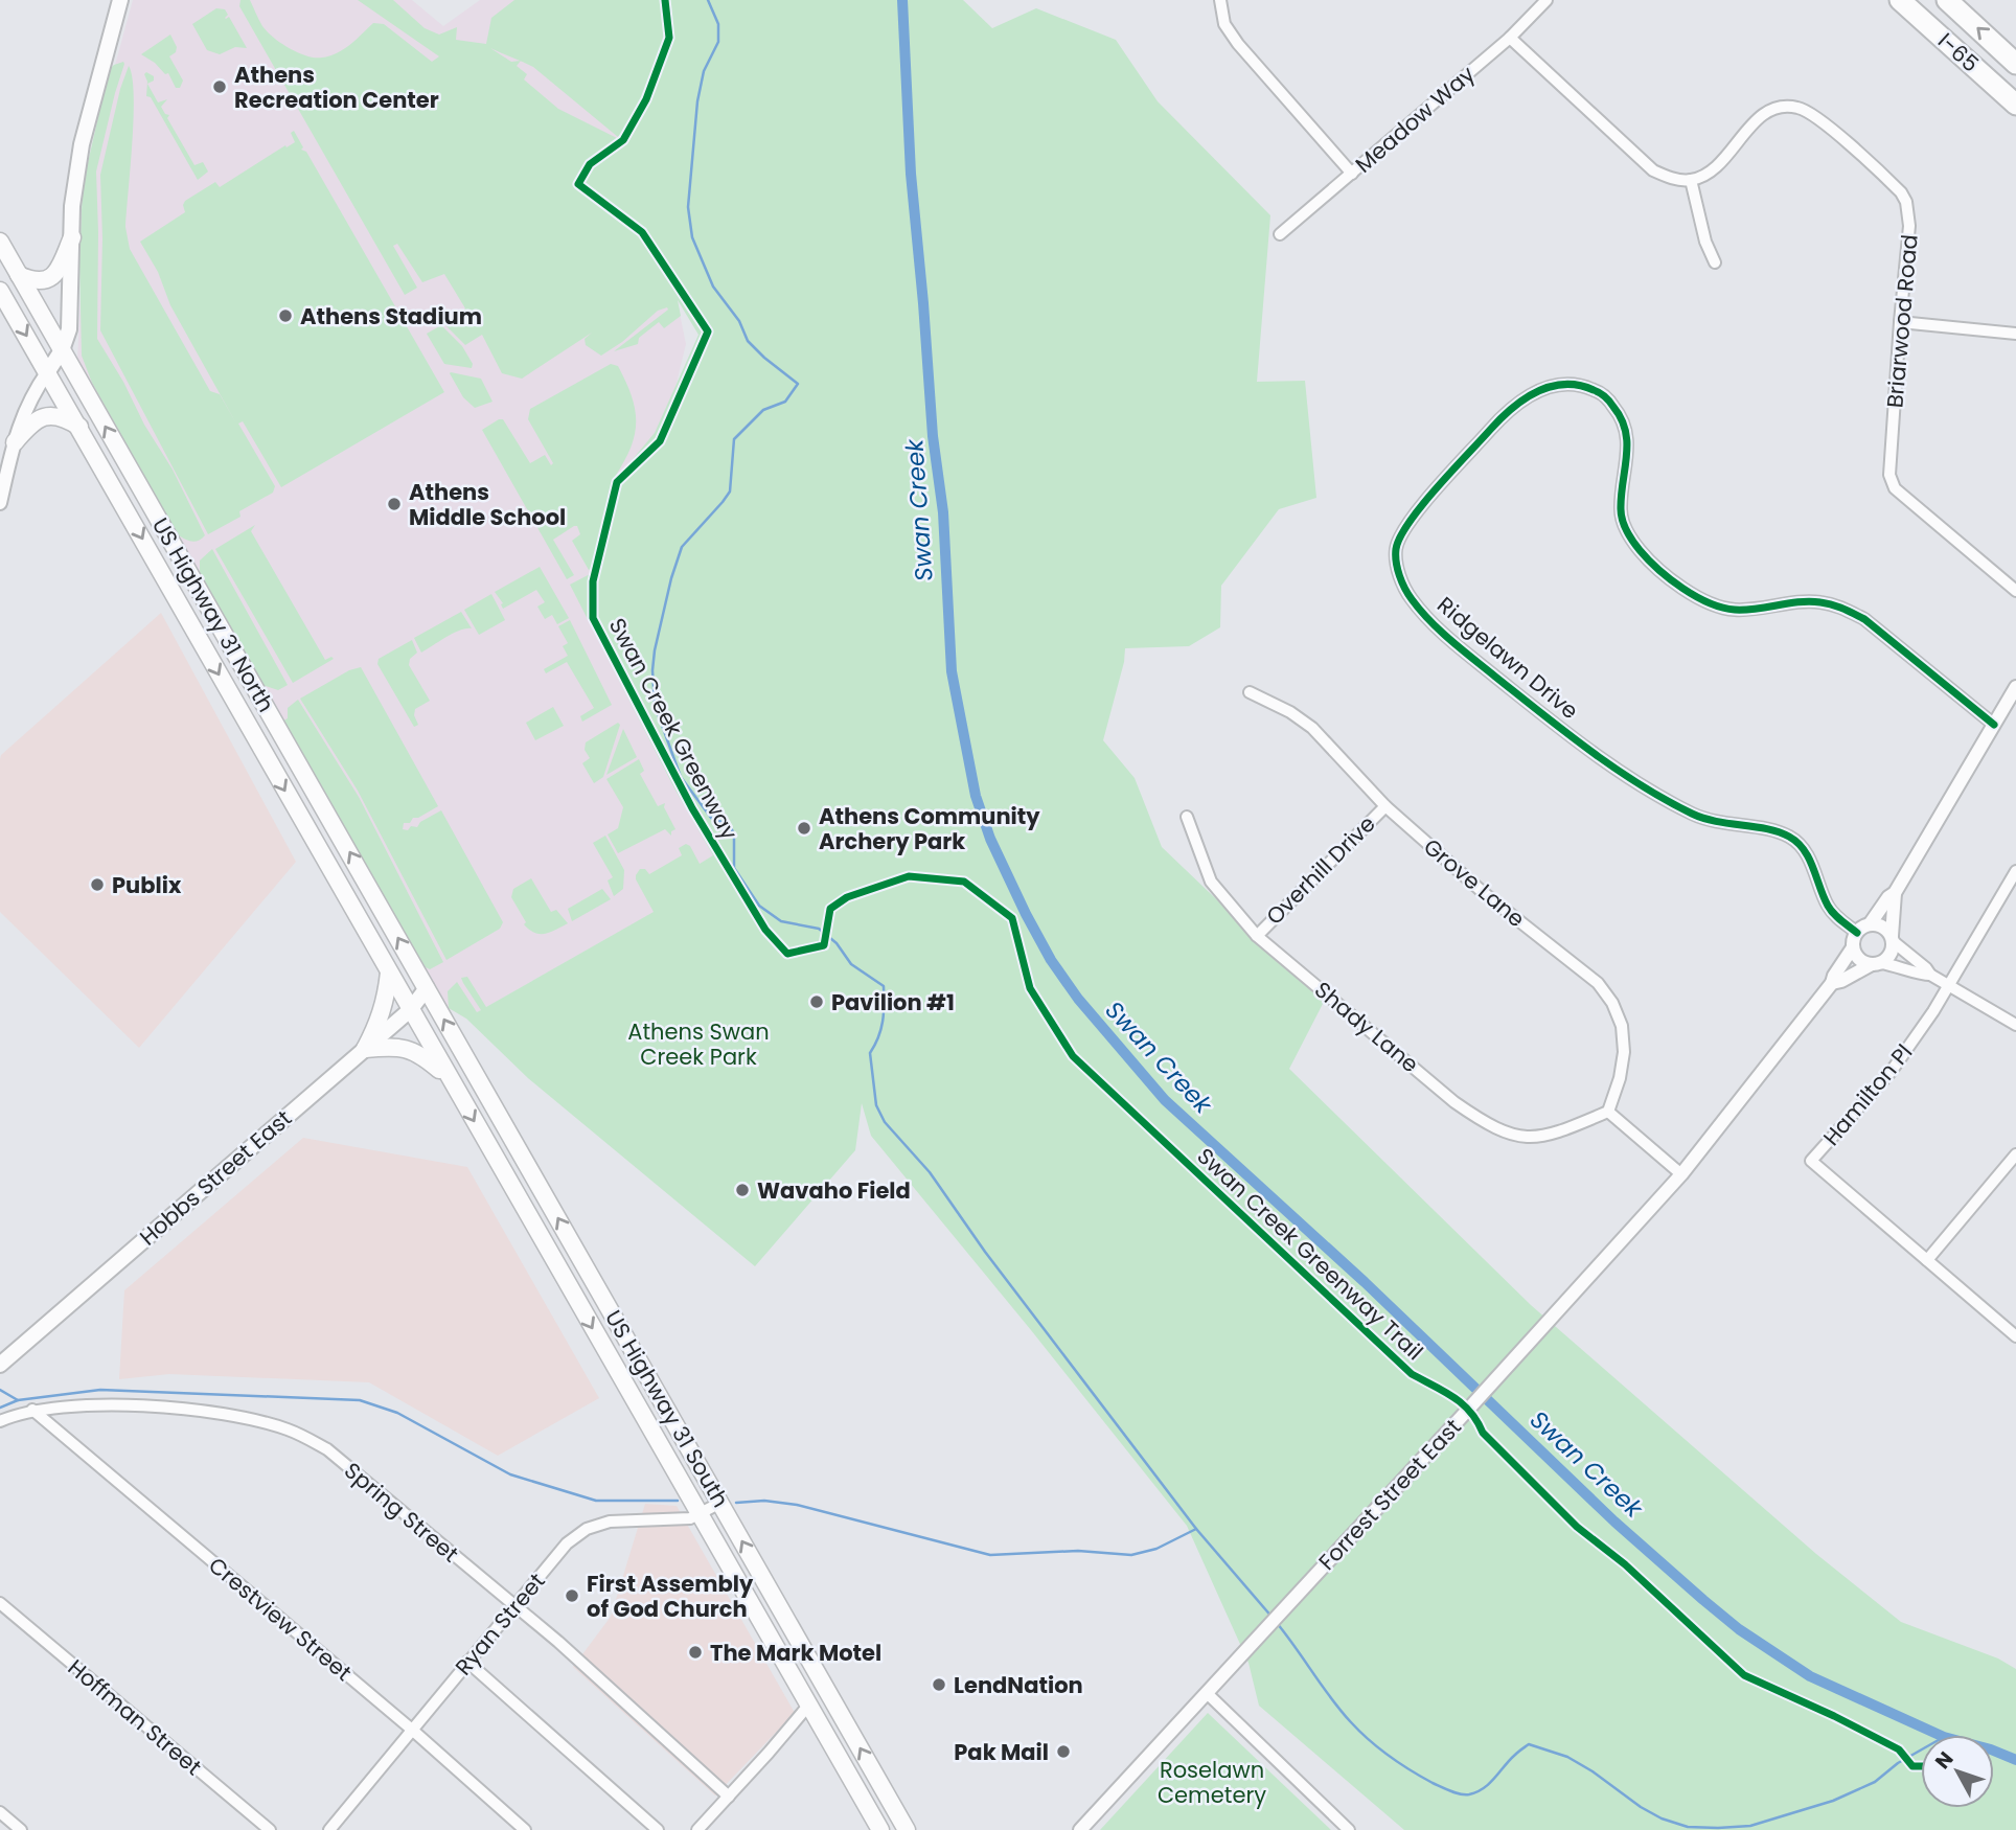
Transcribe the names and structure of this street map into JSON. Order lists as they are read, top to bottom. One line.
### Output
{"streets":{"highway":["I-65"],"main road":["US Highway 31 North","Hobbs Street East","US Highway 31 South"],"street":["Meadow Way","Briarwood Road","Ridgelawn Drive","Overhill Drive","Grove Lane","Shady Lane","Hamilton Pl","Forrest Street East","Spring Street","Crestview Street","Ryan Street","Hoffman Street"],"cycle path":["Swan Creek Greenway"]},"crossings":[["US Highway 31 North","Hobbs Street East"],["US Highway 31 North","US Highway 31 South"],["Ridgelawn Drive","Forrest Street East"],["Overhill Drive","Grove Lane"],["Overhill Drive","Shady Lane"],["Grove Lane","Shady Lane"],["Hobbs Street East","US Highway 31 South"],["US Highway 31 South","Ryan Street"],["Spring Street","Crestview Street"],["Spring Street","Ryan Street"],["Crestview Street","Ryan Street"]],"water":["Swan Creek"],"parks":["Athens Swan Creek Park","Roselawn Cemetery"],"places":["Athens Recreation Center","Athens Stadium","Athens Middle School","Athens Community Archery Park","Publix","Pavilion #1","Wavaho Field","First Assembly of God Church","The Mark Motel","LendNation","Pak Mail"],"north":"top left"}
